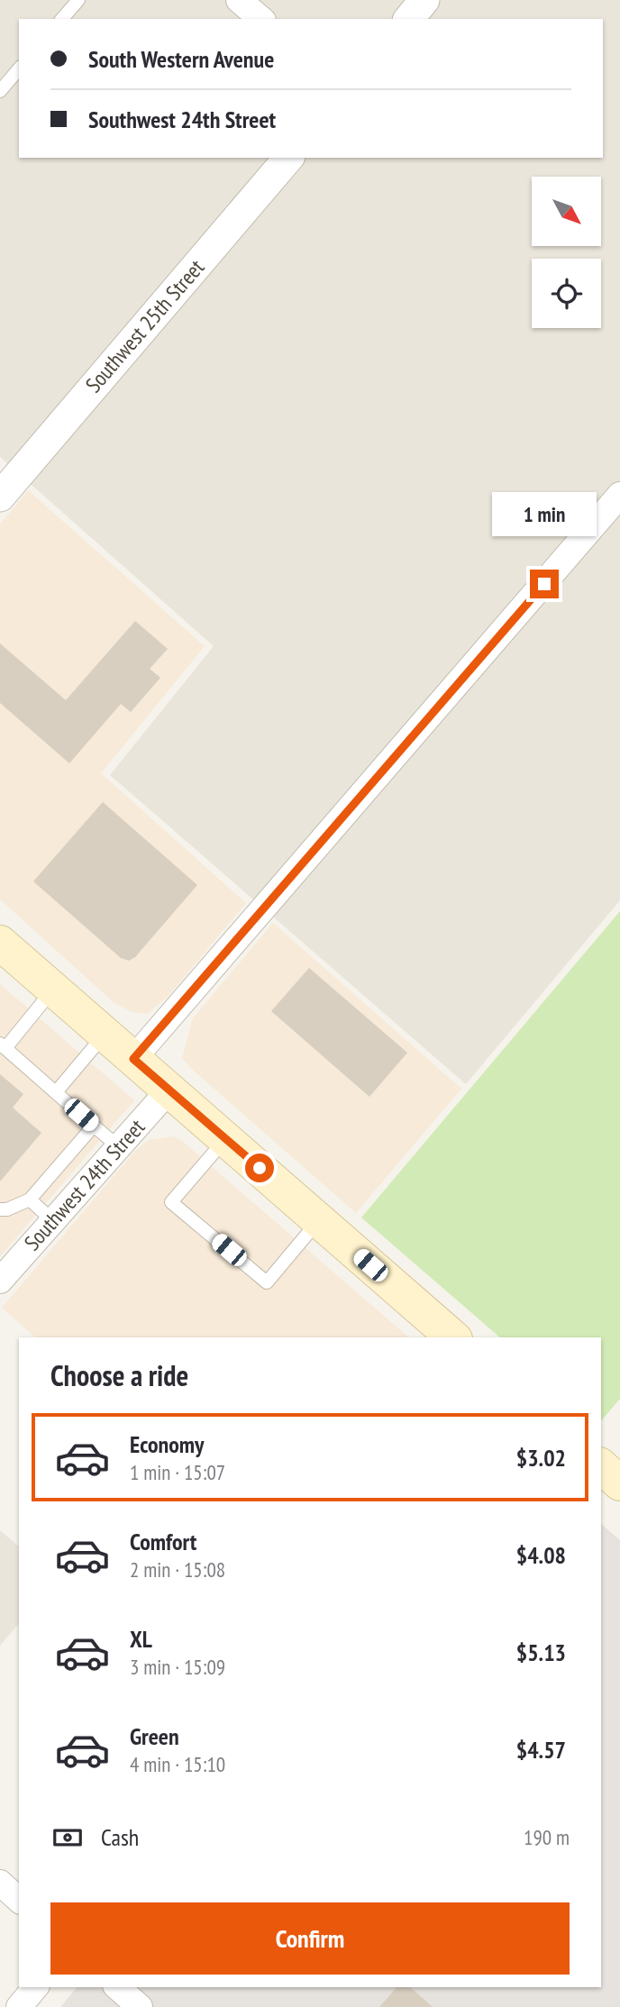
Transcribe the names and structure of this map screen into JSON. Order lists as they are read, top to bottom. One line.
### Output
{"streets":{"street":["Southwest 25th Street","Southwest 24th Street"]},"north":"bottom right","page":{"banner":["South Western Avenue","Southwest 24th Street"],"bubble":"1 min","heading":"Choose a ride","list":[{"name":"Economy","note":"1 min · 15:07","value":"$3.02"},{"name":"Comfort","note":"2 min · 15:08","value":"$4.08"},{"name":"XL","note":"3 min · 15:09","value":"$5.13"},{"name":"Green","note":"4 min · 15:10","value":"$4.57"}],"pay":["Cash","190 m"],"buttons":"Confirm"}}
